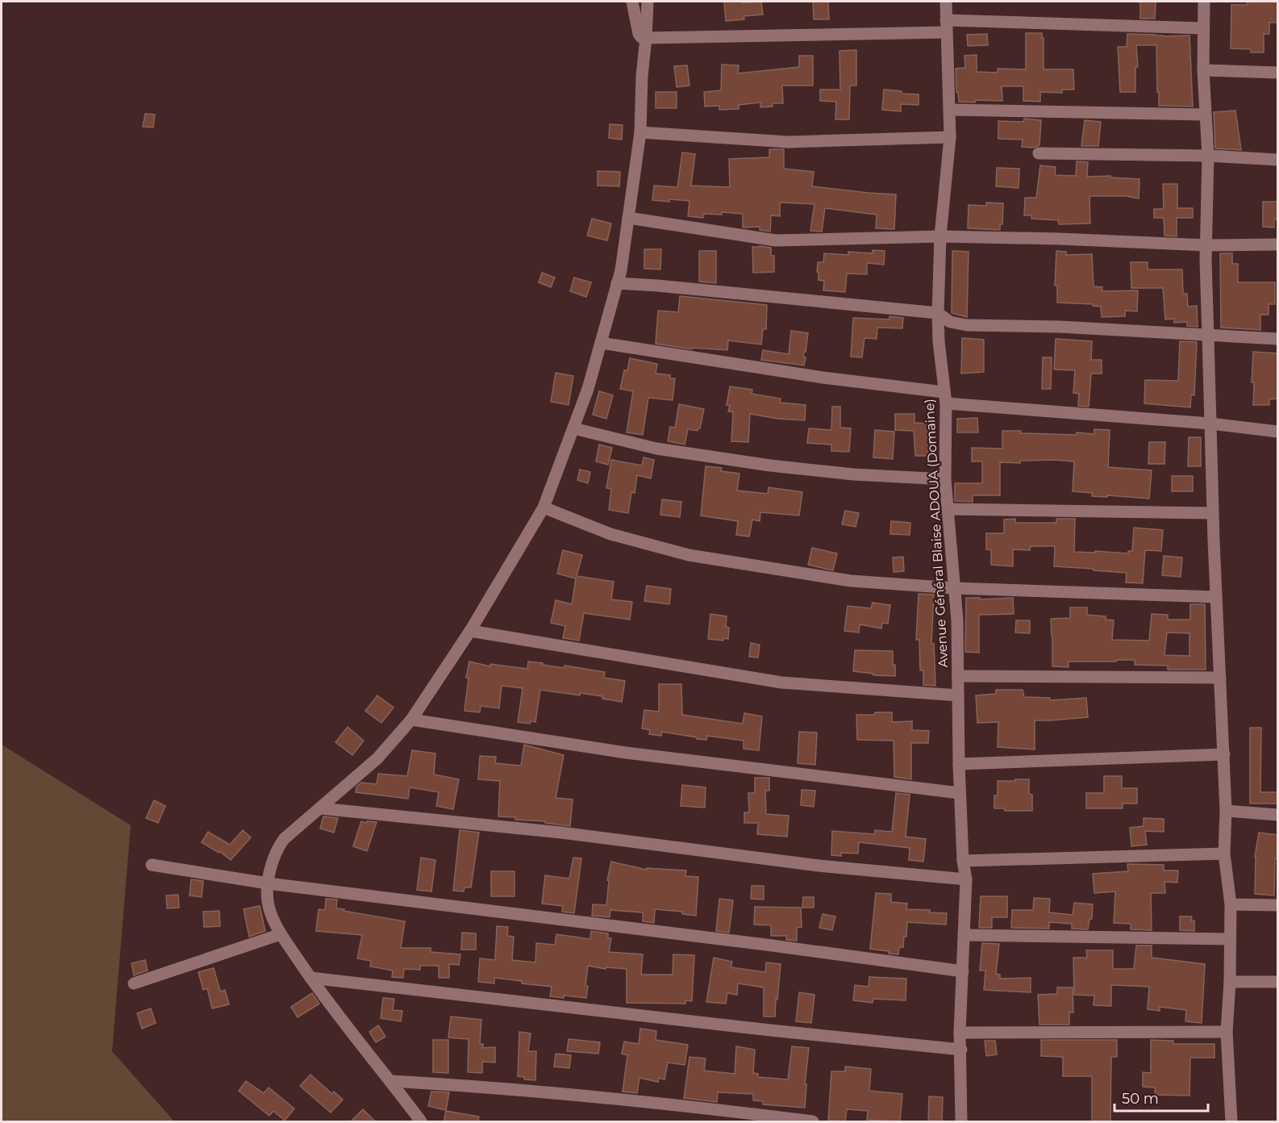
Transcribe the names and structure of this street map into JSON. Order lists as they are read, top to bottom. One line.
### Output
{"streets":{"street":["Avenue Général Blaise ADOUA (Domaine)"]},"scale_bar":"50 m"}
